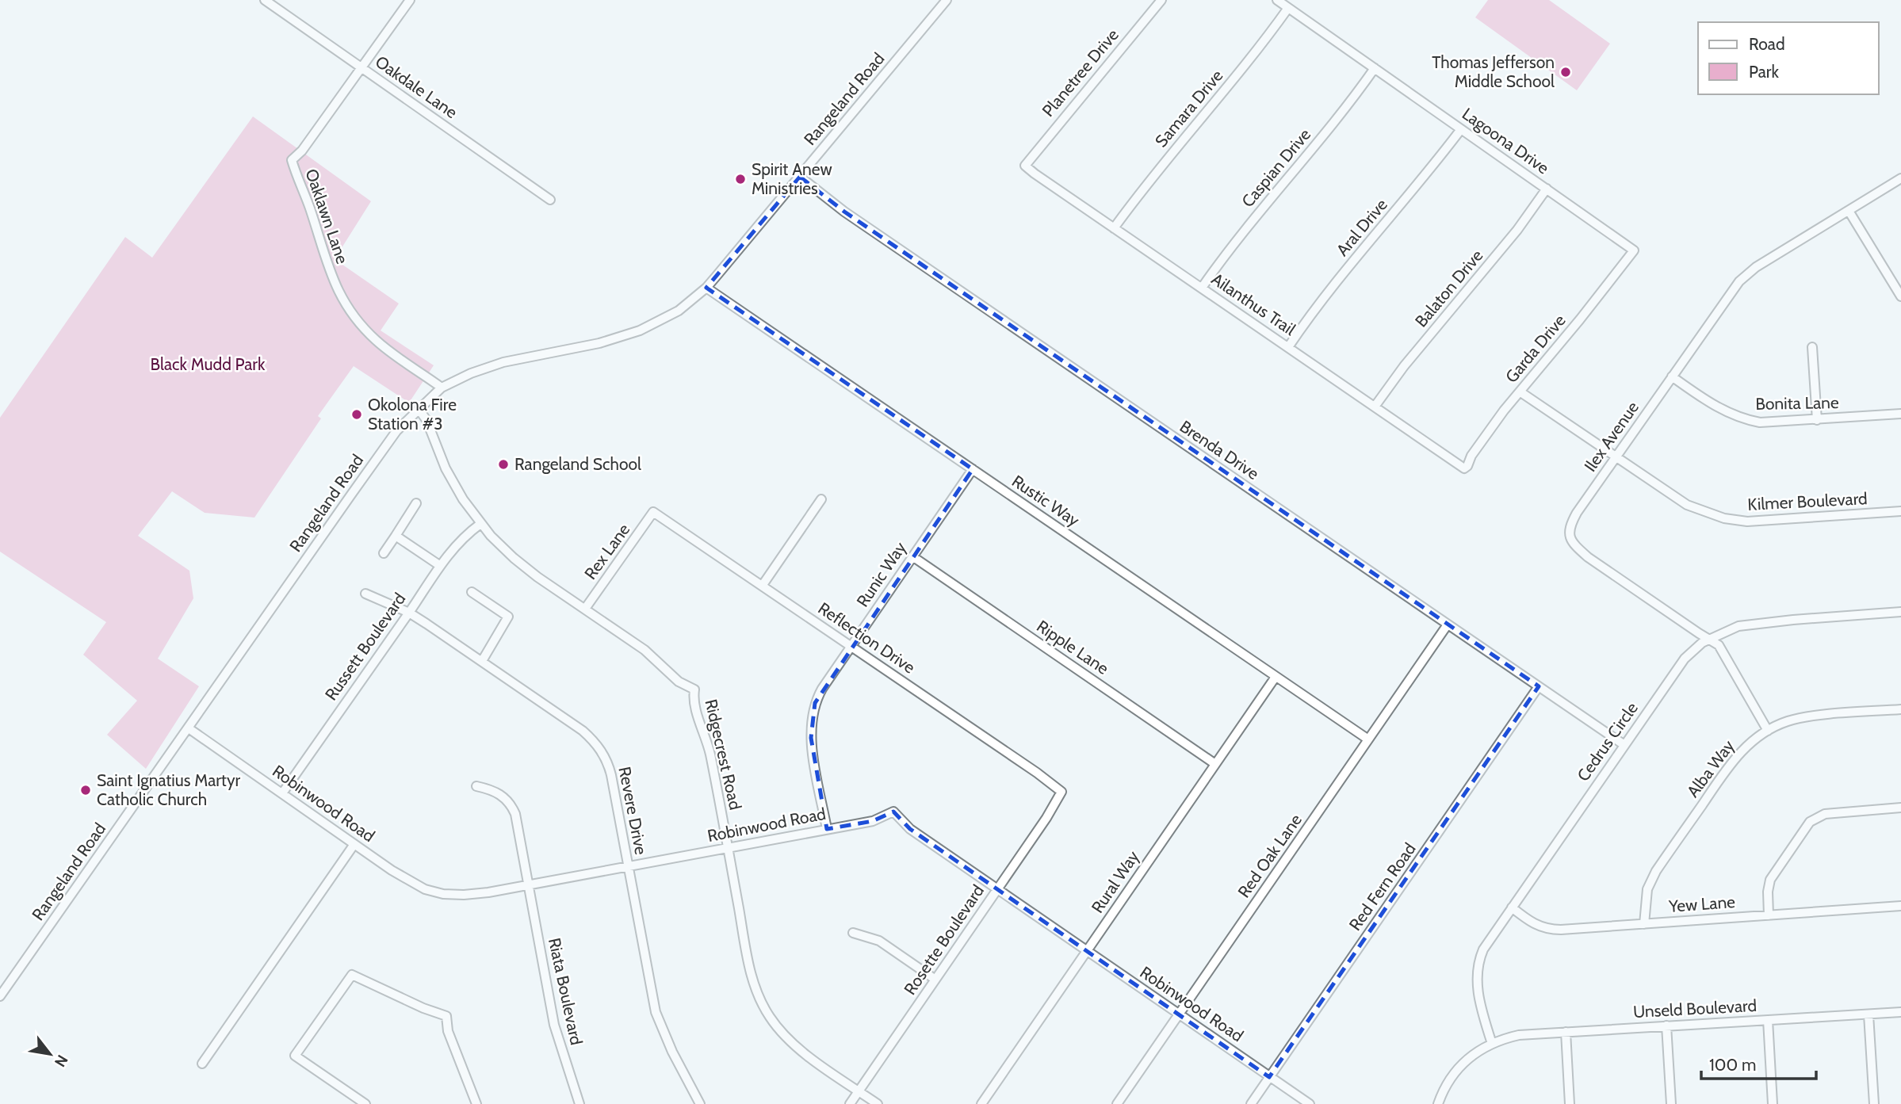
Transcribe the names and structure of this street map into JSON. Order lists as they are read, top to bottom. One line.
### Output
{"streets":{"street":["Planetree Drive","Oakdale Lane","Rangeland Road","Samara Drive","Lagoona Drive","Caspian Drive","Oaklawn Lane","Aral Drive","Balaton Drive","Ailanthus Trail","Garda Drive","Bonita Lane","Ilex Avenue","Brenda Drive","Rustic Way","Kilmer Boulevard","Rex Lane","Runic Way","Reflection Drive","Russett Boulevard","Ripple Lane","Cedrus Circle","Ridgecrest Road","Alba Way","Robinwood Road","Revere Drive","Red Oak Lane","Rural Way","Red Fern Road","Yew Lane","Rosette Boulevard","Riata Boulevard","Unseld Boulevard"]},"crossings":[["Planetree Drive","Ailanthus Trail"],["Oakdale Lane","Oaklawn Lane"],["Rangeland Road","Oaklawn Lane"],["Rangeland Road","Brenda Drive"],["Rangeland Road","Rustic Way"],["Rangeland Road","Ridgecrest Road"],["Rangeland Road","Robinwood Road"],["Samara Drive","Lagoona Drive"],["Samara Drive","Ailanthus Trail"],["Lagoona Drive","Caspian Drive"],["Lagoona Drive","Aral Drive"],["Lagoona Drive","Balaton Drive"],["Lagoona Drive","Garda Drive"],["Caspian Drive","Ailanthus Trail"],["Aral Drive","Ailanthus Trail"],["Balaton Drive","Ailanthus Trail"],["Ailanthus Trail","Garda Drive"],["Garda Drive","Kilmer Boulevard"],["Bonita Lane","Ilex Avenue"],["Ilex Avenue","Kilmer Boulevard"],["Ilex Avenue","Cedrus Circle"],["Ilex Avenue","Alba Way"],["Brenda Drive","Cedrus Circle"],["Brenda Drive","Red Oak Lane"],["Brenda Drive","Red Fern Road"],["Rustic Way","Runic Way"],["Rustic Way","Red Oak Lane"],["Rustic Way","Rural Way"],["Rex Lane","Reflection Drive"],["Rex Lane","Ridgecrest Road"],["Runic Way","Reflection Drive"],["Runic Way","Ripple Lane"],["Runic Way","Robinwood Road"],["Reflection Drive","Rosette Boulevard"],["Russett Boulevard","Ridgecrest Road"],["Russett Boulevard","Robinwood Road"],["Russett Boulevard","Revere Drive"],["Ripple Lane","Rural Way"],["Cedrus Circle","Yew Lane"],["Cedrus Circle","Unseld Boulevard"],["Ridgecrest Road","Robinwood Road"],["Ridgecrest Road","Rosette Boulevard"],["Alba Way","Yew Lane"],["Robinwood Road","Revere Drive"],["Robinwood Road","Red Oak Lane"],["Robinwood Road","Rural Way"],["Robinwood Road","Red Fern Road"],["Robinwood Road","Rosette Boulevard"],["Robinwood Road","Riata Boulevard"]],"parks":["Black Mudd Park"],"places":["Thomas Jefferson Middle School","Spirit Anew Ministries","Okolona Fire Station #3","Rangeland School","Saint Ignatius Martyr Catholic Church"],"legend":["Road","Park"],"scale_bar":"100 m","north":"bottom right"}
